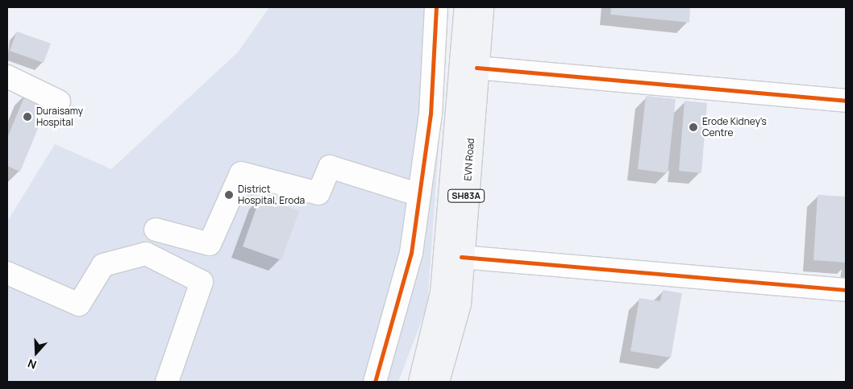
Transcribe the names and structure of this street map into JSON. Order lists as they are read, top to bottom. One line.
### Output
{"streets":{"main road":["EVN Road","SH83A"]},"places":["Duraisamy Hospital","Erode Kidney's Centre","District Hospital, Eroda"],"north":"bottom"}
